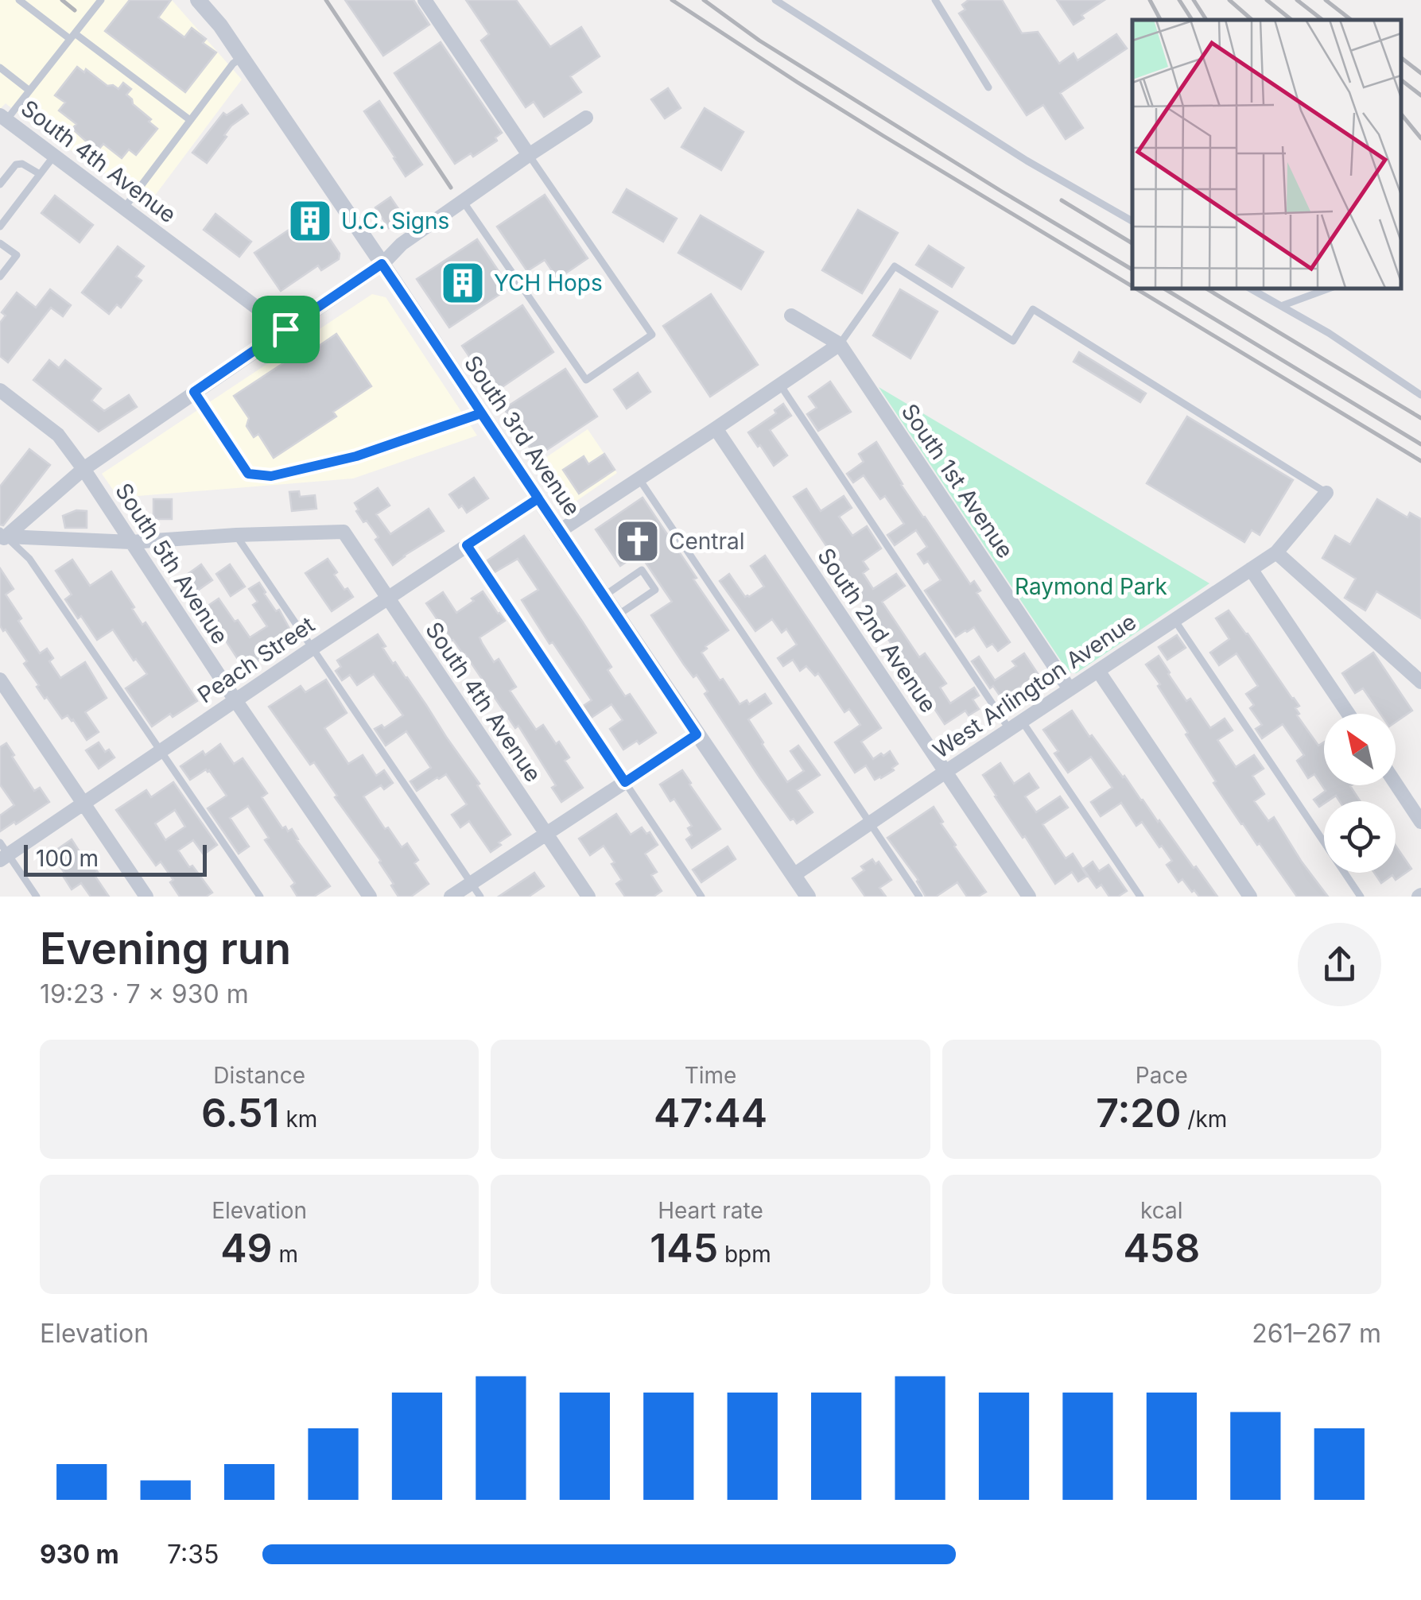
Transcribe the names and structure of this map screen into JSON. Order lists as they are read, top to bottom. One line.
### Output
{"streets":{"street":["South 4th Avenue","South 3rd Avenue","South 1st Avenue","South 5th Avenue","South 2nd Avenue","Peach Street","West Arlington Avenue"]},"crossings":[["South 4th Avenue","Peach Street"],["South 3rd Avenue","Peach Street"],["South 3rd Avenue","West Arlington Avenue"],["South 1st Avenue","West Arlington Avenue"],["South 5th Avenue","Peach Street"],["South 2nd Avenue","West Arlington Avenue"]],"parks":["Raymond Park"],"places":{"building":["U.C. Signs","YCH Hops"],"church":["Central"]},"scale_bar":"100 m","north":"top left","page":{"scale":"100 m","heading":["Evening run","19:23 · 7 × 930 m"],"stats":[["Distance","6.51 km"],["Time","47:44"],["Pace","7:20 /km"],["Elevation","49 m"],["Heart rate","145 bpm"],["kcal","458"]],"chart":["Elevation","261–267 m"],"list":[{"name":"930 m","note":"7:35"}]}}
